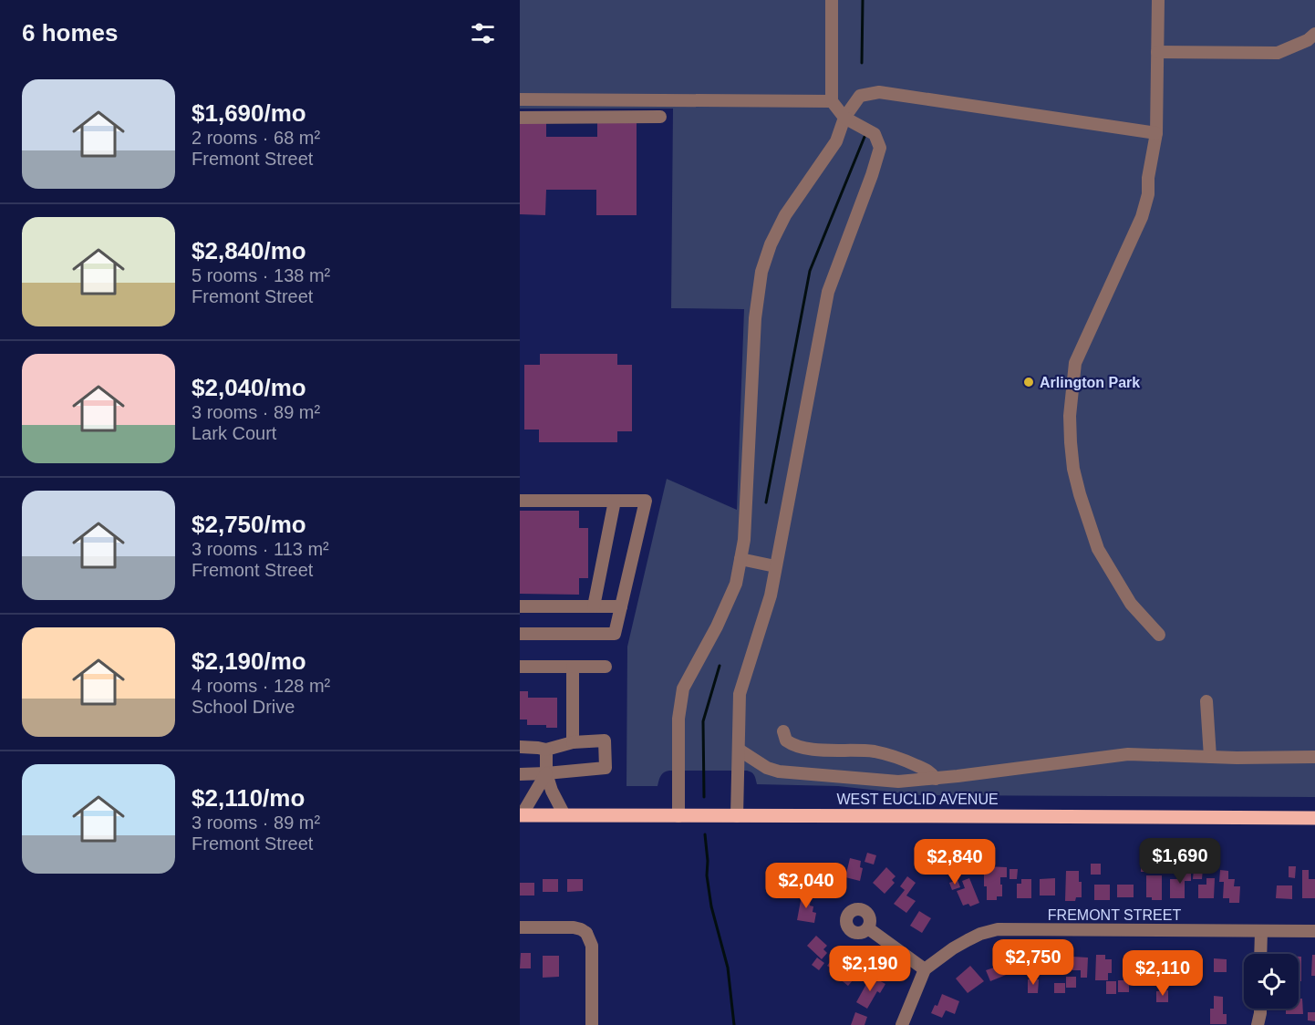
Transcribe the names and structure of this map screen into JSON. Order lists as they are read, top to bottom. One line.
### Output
{"streets":{"main road":["WEST EUCLID AVENUE"],"street":["FREMONT STREET"]},"places":["Arlington Park"],"page":{"heading":"6 homes","list":[{"name":"$1,690/mo","note":"2 rooms · 68 m² · Fremont Street"},{"name":"$2,840/mo","note":"5 rooms · 138 m² · Fremont Street"},{"name":"$2,040/mo","note":"3 rooms · 89 m² · Lark Court"},{"name":"$2,750/mo","note":"3 rooms · 113 m² · Fremont Street"},{"name":"$2,190/mo","note":"4 rooms · 128 m² · School Drive"},{"name":"$2,110/mo","note":"3 rooms · 89 m² · Fremont Street"}],"price":["$1,690","$2,840","$2,040","$2,750","$2,190","$2,110"]}}
